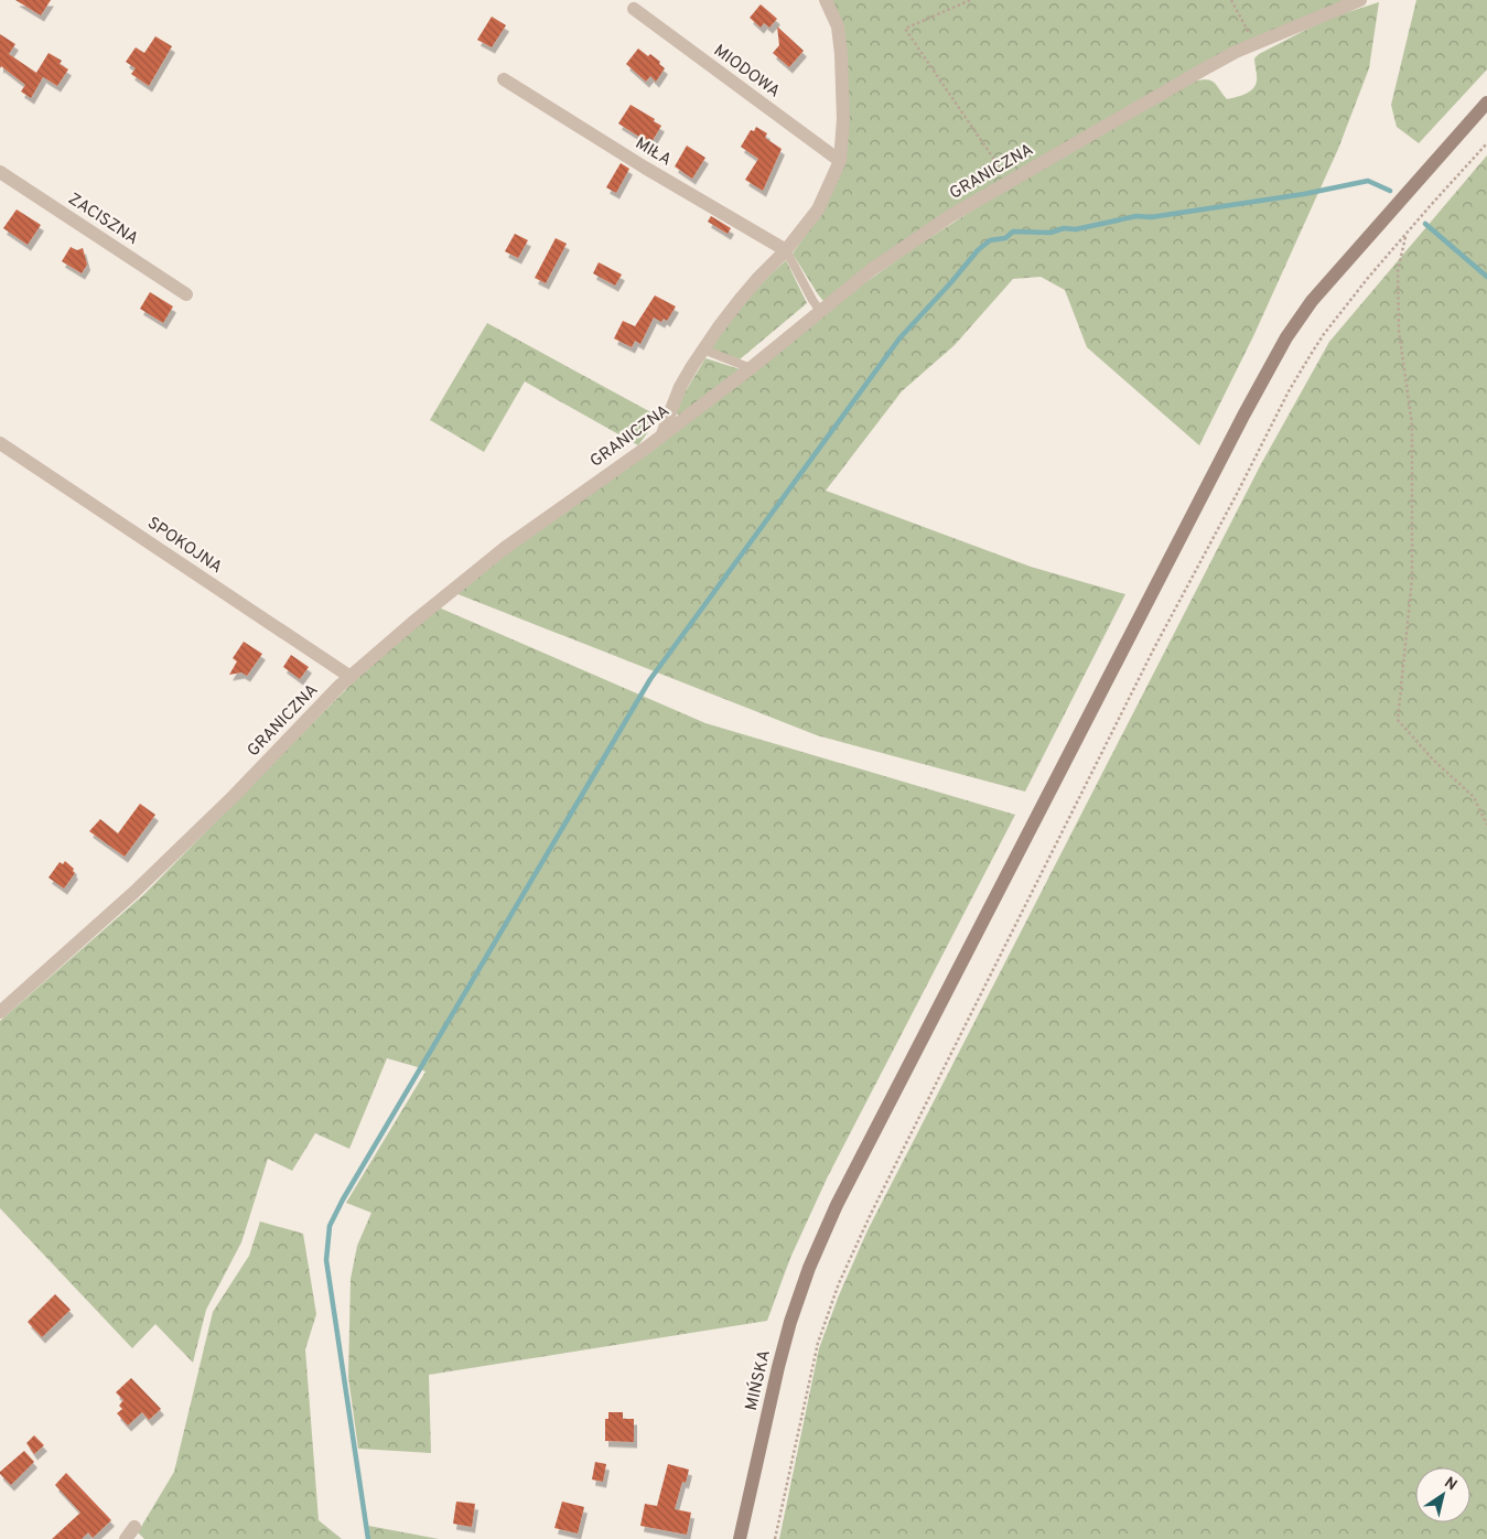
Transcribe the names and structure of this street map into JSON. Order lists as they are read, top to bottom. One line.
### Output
{"streets":{"main road":["MIŃSKA"],"street":["MIODOWA","MIŁA","GRANICZNA","ZACISZNA","SPOKOJNA"]},"crossings":[["GRANICZNA","SPOKOJNA"]],"north":"top right"}
